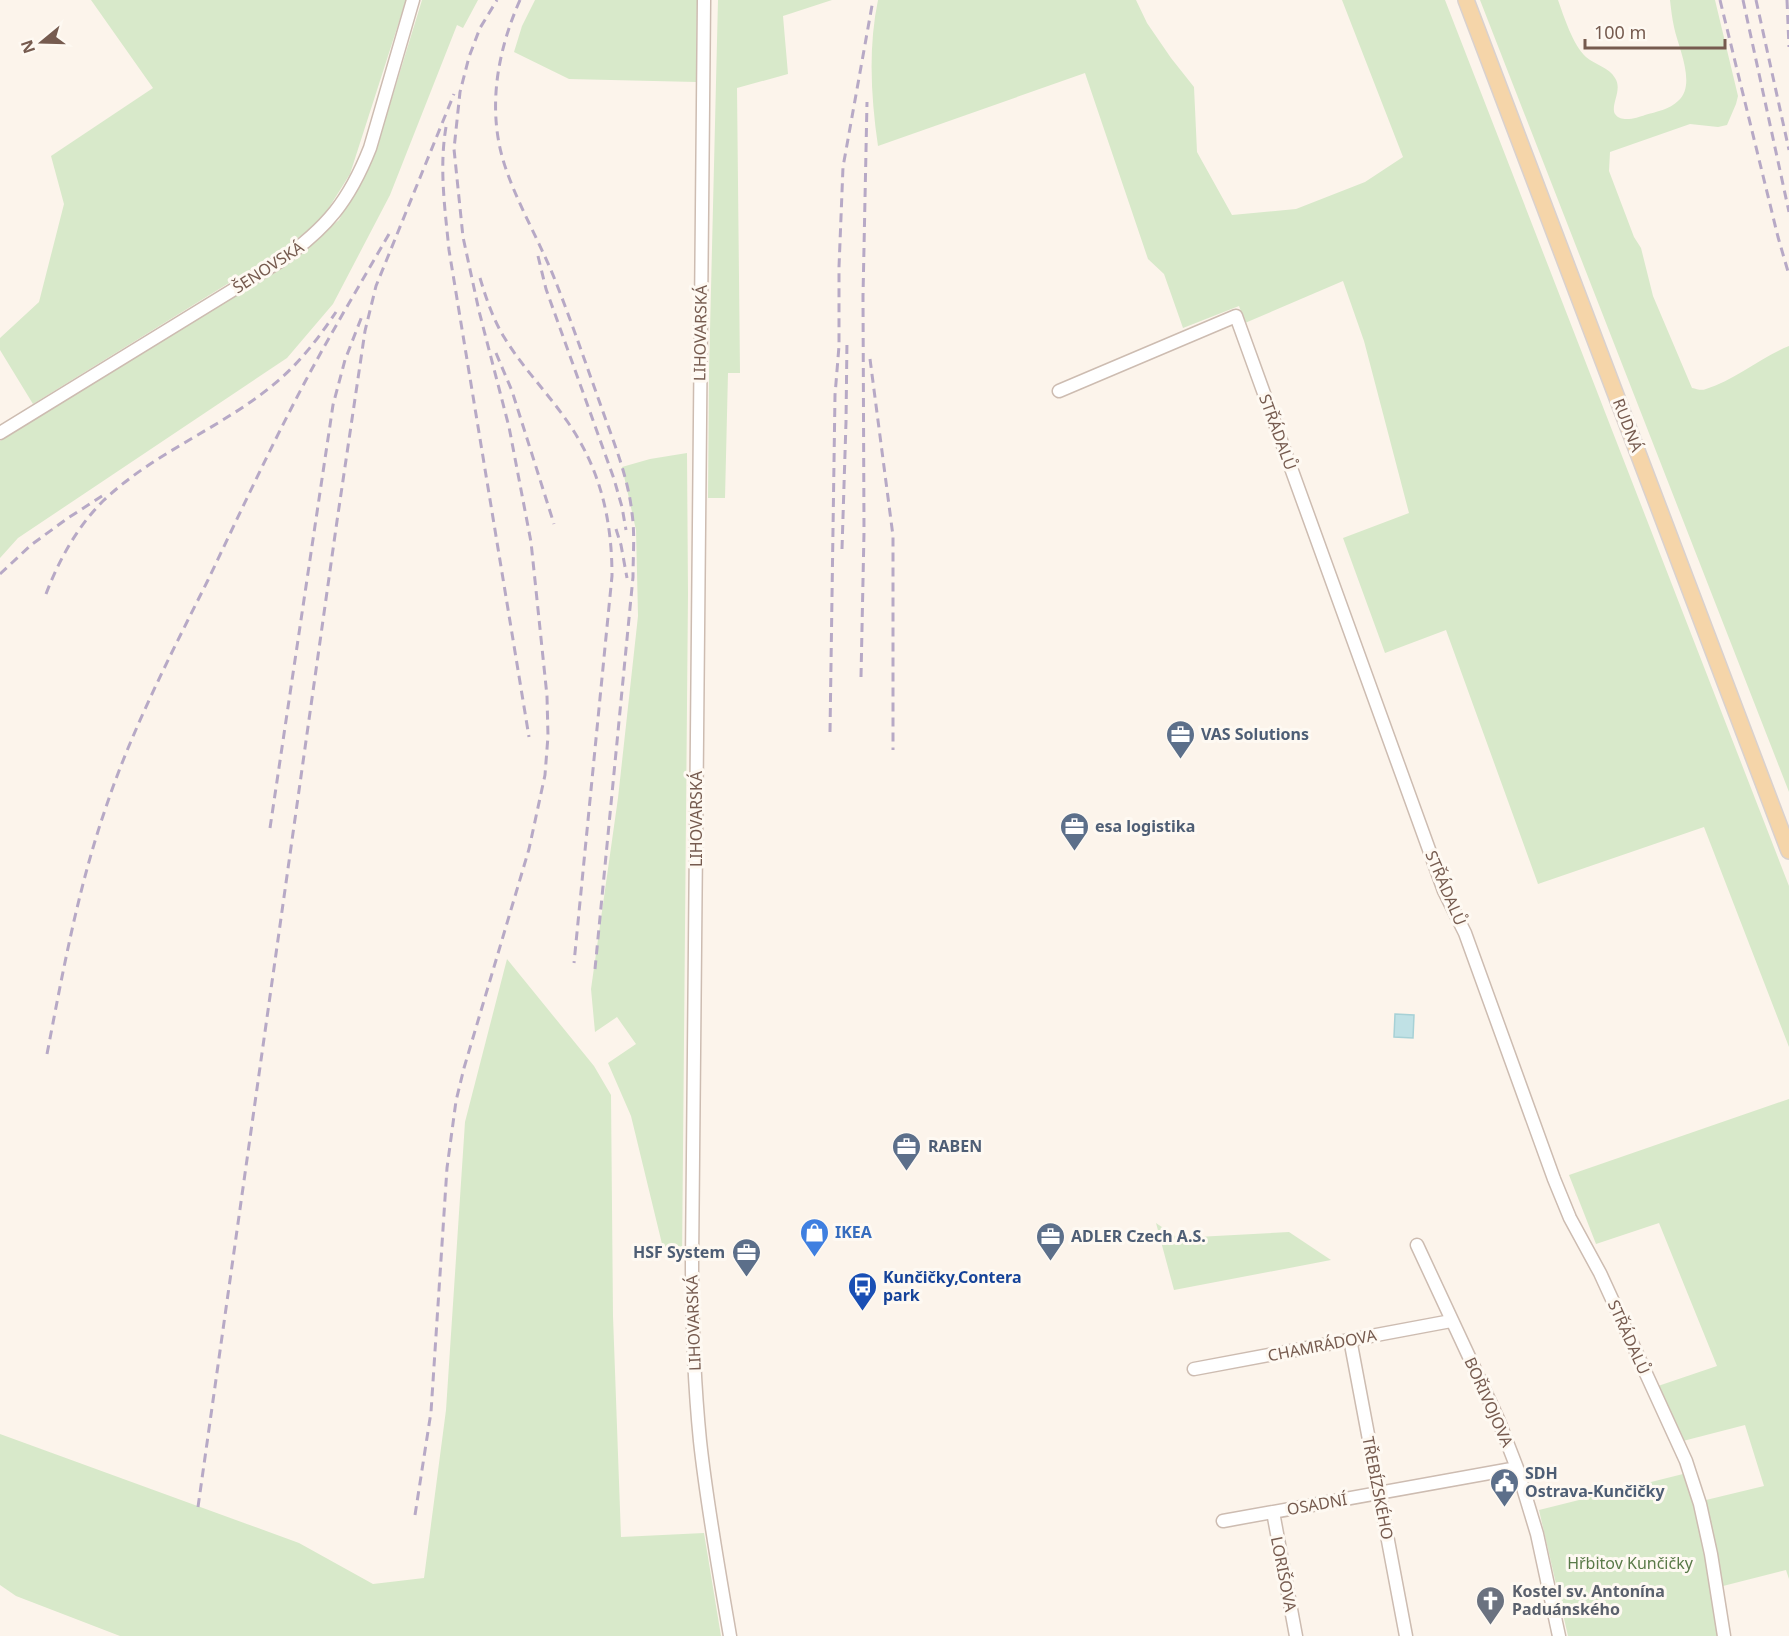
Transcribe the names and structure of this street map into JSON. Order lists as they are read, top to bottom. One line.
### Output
{"streets":{"main road":["RUDNÁ"],"street":["ŠENOVSKÁ","LIHOVARSKÁ","STŘÁDALŮ","CHAMRÁDOVA","BOŘIVOJOVA","TŘEBÍZSKÉHO","OSADNÍ","LORIŠOVA"]},"crossings":[["CHAMRÁDOVA","BOŘIVOJOVA"],["CHAMRÁDOVA","TŘEBÍZSKÉHO"],["BOŘIVOJOVA","OSADNÍ"],["TŘEBÍZSKÉHO","OSADNÍ"],["OSADNÍ","LORIŠOVA"]],"parks":["Hřbitov Kunčičky"],"places":{"office":["VAS Solutions","esa logistika","RABEN","ADLER Czech A.S.","HSF System"],"shop":["IKEA"],"bus stop":["Kunčičky,Contera park"],"public building":["SDH Ostrava-Kunčičky"],"church":["Kostel sv. Antonína Paduánského"]},"scale_bar":"100 m","north":"left"}
